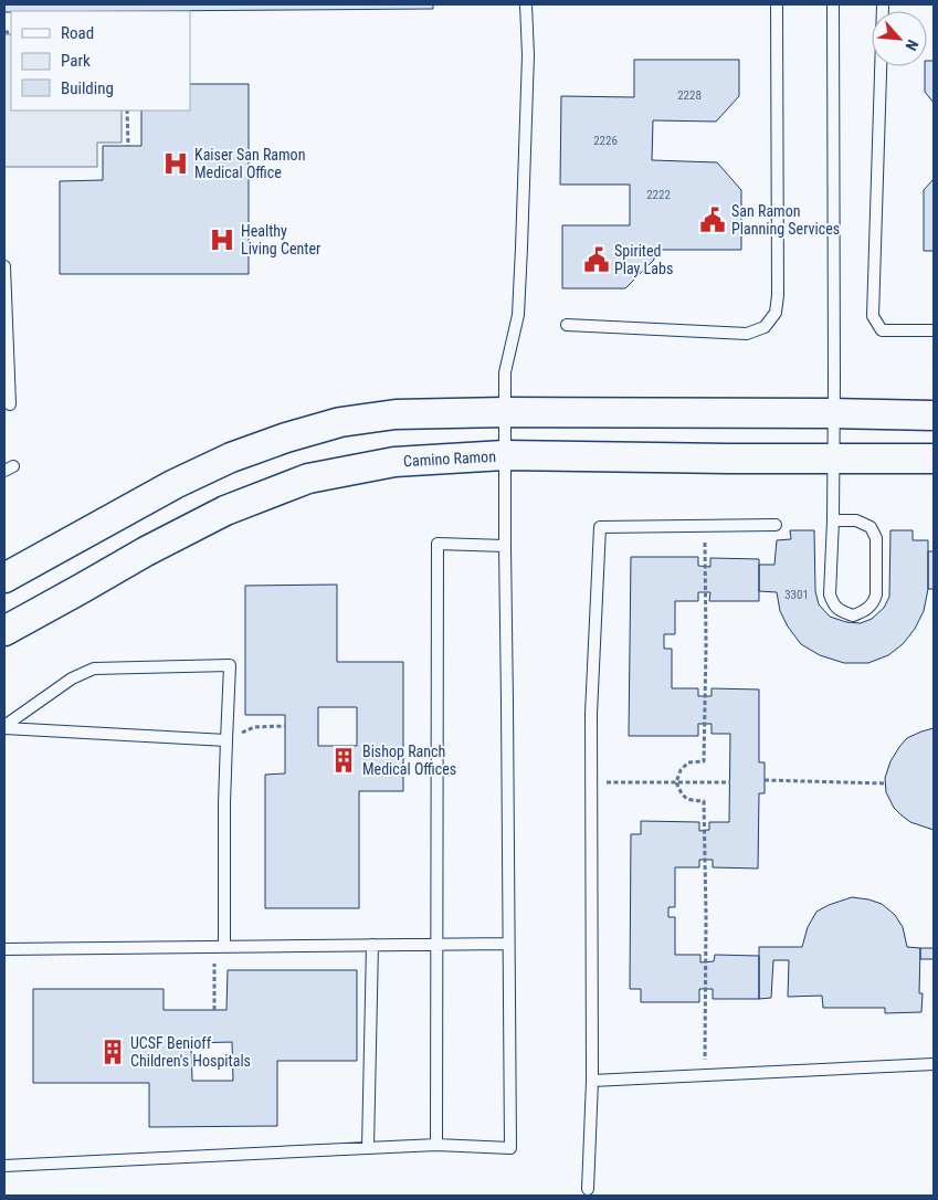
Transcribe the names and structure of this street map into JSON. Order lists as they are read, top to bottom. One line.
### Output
{"streets":{"street":["Camino Ramon"]},"places":{"hospital":["Kaiser San Ramon Medical Office","Healthy Living Center"],"public building":["San Ramon Planning Services","Spirited Play Labs"],"building":["Bishop Ranch Medical Offices","UCSF Benioff Children's Hospitals"]},"house_numbers":["2228","2226","2222","3301"],"legend":["Road","Park","Building"],"north":"bottom right"}
